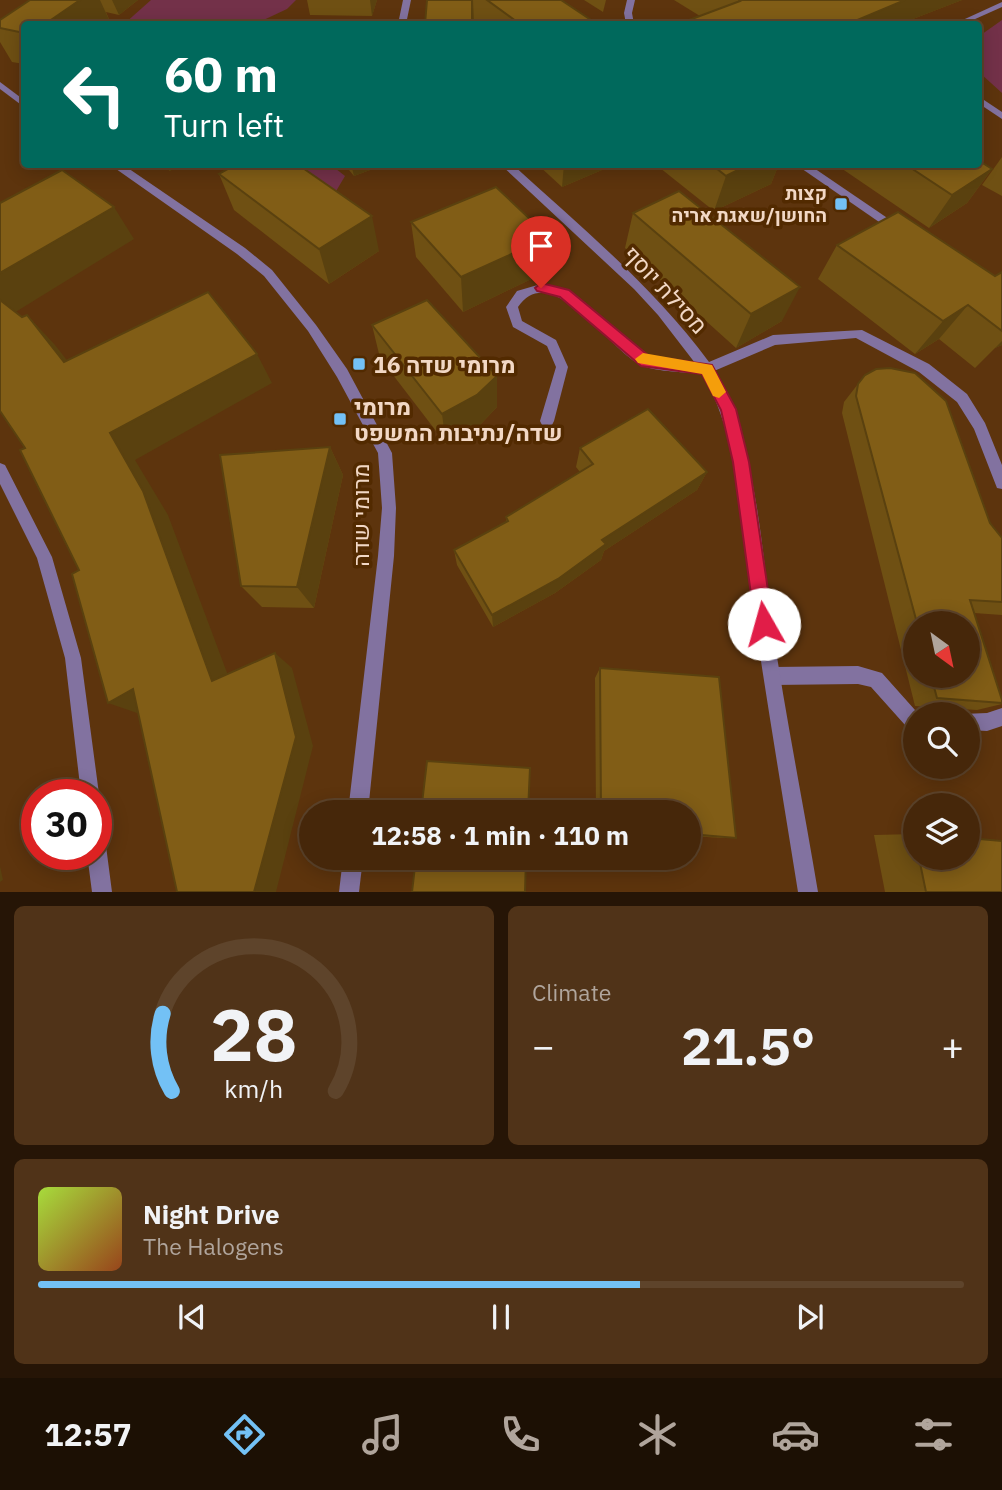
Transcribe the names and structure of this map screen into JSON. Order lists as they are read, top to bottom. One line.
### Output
{"streets":{"street":["מסילת יוסף","מרומי שדה"]},"places":{"transit":["קצות החושן/שאגת אריה","מרומי שדה 16","מרומי שדה/נתיבות המשפט"]},"north":"bottom right","page":{"turn":["60 m","Turn left"],"limit":"30","trip":"12:58 · 1 min · 110 m","tile":"Climate","heat":["−","21.5°","+"],"song":["Night Drive","The Halogens"],"tabs":"12:57","gauge":["28","km/h"]}}
